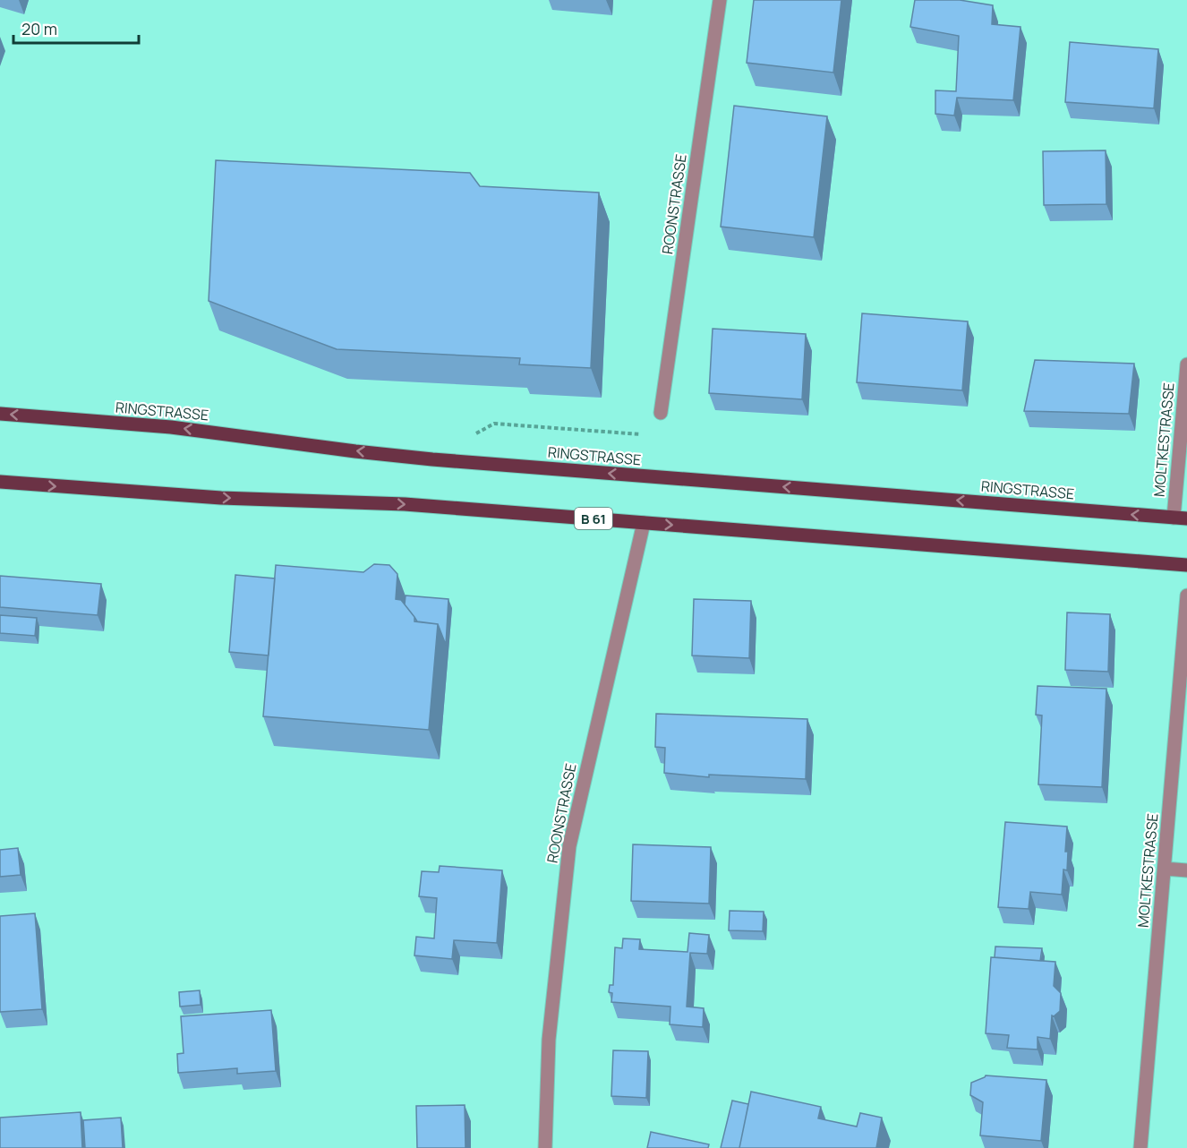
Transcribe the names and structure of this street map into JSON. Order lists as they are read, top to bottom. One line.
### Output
{"streets":{"main road":["RINGSTRASSE","B 61"],"street":["ROONSTRASSE","MOLTKESTRASSE"]},"crossings":[["ROONSTRASSE","B 61"],["RINGSTRASSE","MOLTKESTRASSE"]],"scale_bar":"20 m"}
